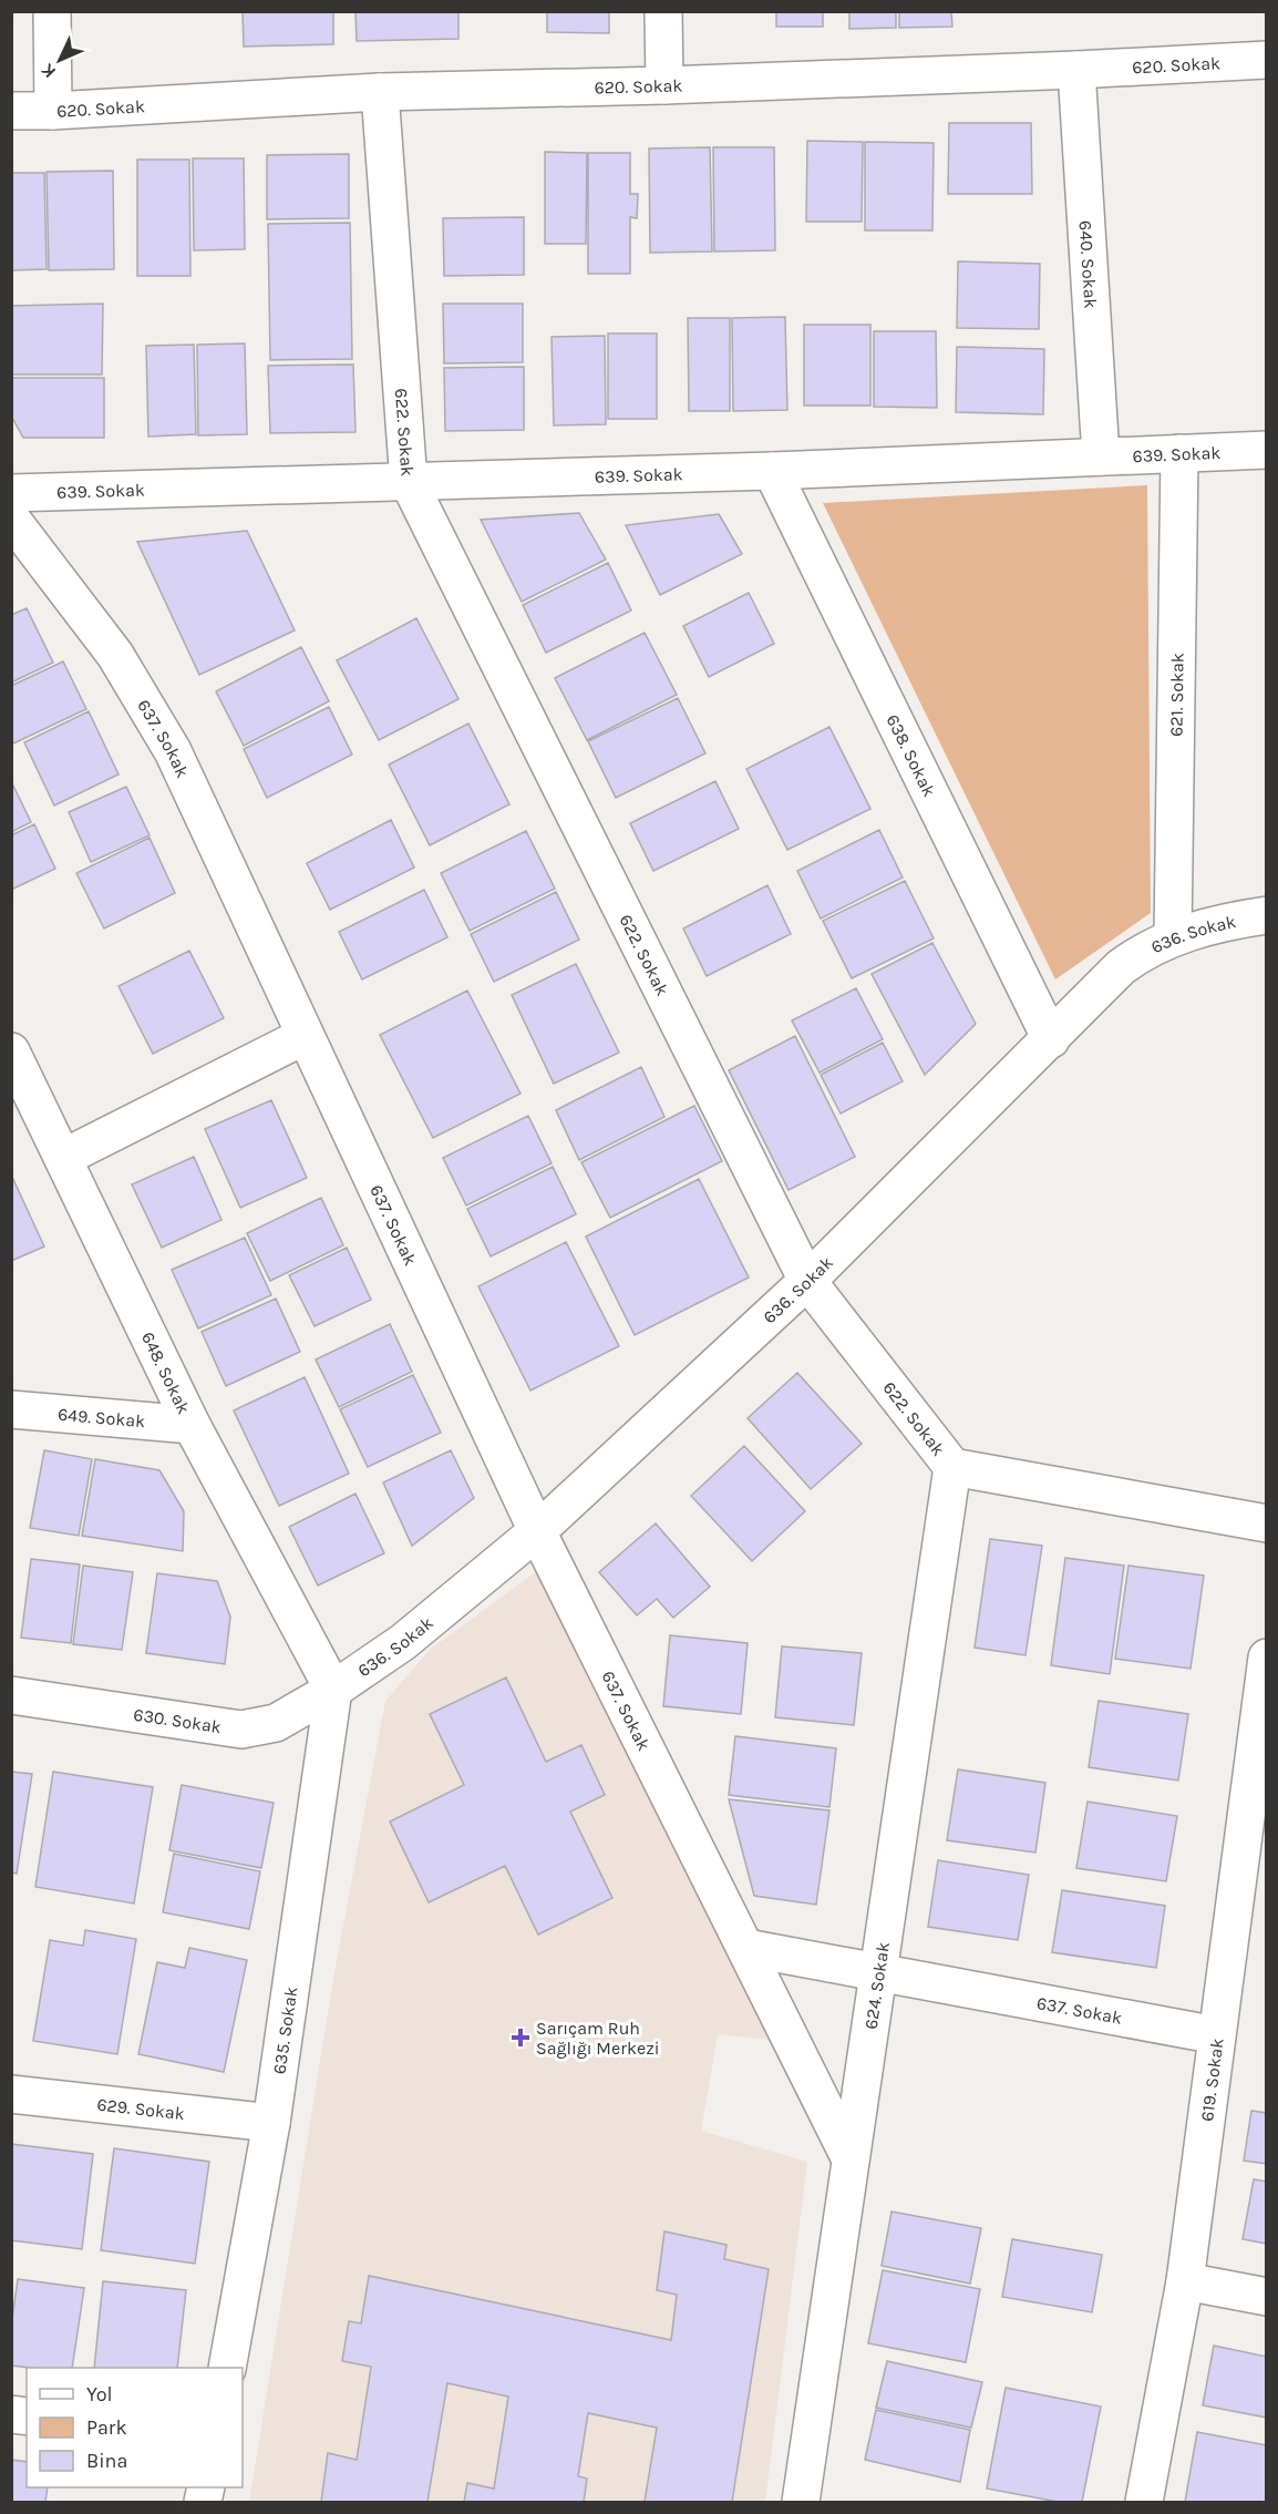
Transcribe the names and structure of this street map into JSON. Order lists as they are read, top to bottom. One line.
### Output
{"streets":{"street":["620. Sokak","640. Sokak","622. Sokak","639. Sokak","621. Sokak","637. Sokak","638. Sokak","636. Sokak","648. Sokak","649. Sokak","630. Sokak","624. Sokak","635. Sokak","619. Sokak","629. Sokak"]},"crossings":[["620. Sokak","640. Sokak"],["620. Sokak","622. Sokak"],["640. Sokak","639. Sokak"],["622. Sokak","639. Sokak"],["622. Sokak","636. Sokak"],["622. Sokak","624. Sokak"],["639. Sokak","621. Sokak"],["639. Sokak","638. Sokak"],["621. Sokak","636. Sokak"],["637. Sokak","636. Sokak"],["637. Sokak","624. Sokak"],["637. Sokak","619. Sokak"],["638. Sokak","636. Sokak"],["636. Sokak","648. Sokak"],["636. Sokak","630. Sokak"],["636. Sokak","635. Sokak"],["648. Sokak","649. Sokak"],["648. Sokak","630. Sokak"],["648. Sokak","635. Sokak"],["630. Sokak","635. Sokak"],["635. Sokak","629. Sokak"]],"places":{"health":["Sarıçam Ruh Sağlığı Merkezi"]},"legend":["Yol","Park","Bina"],"north":"bottom left"}
